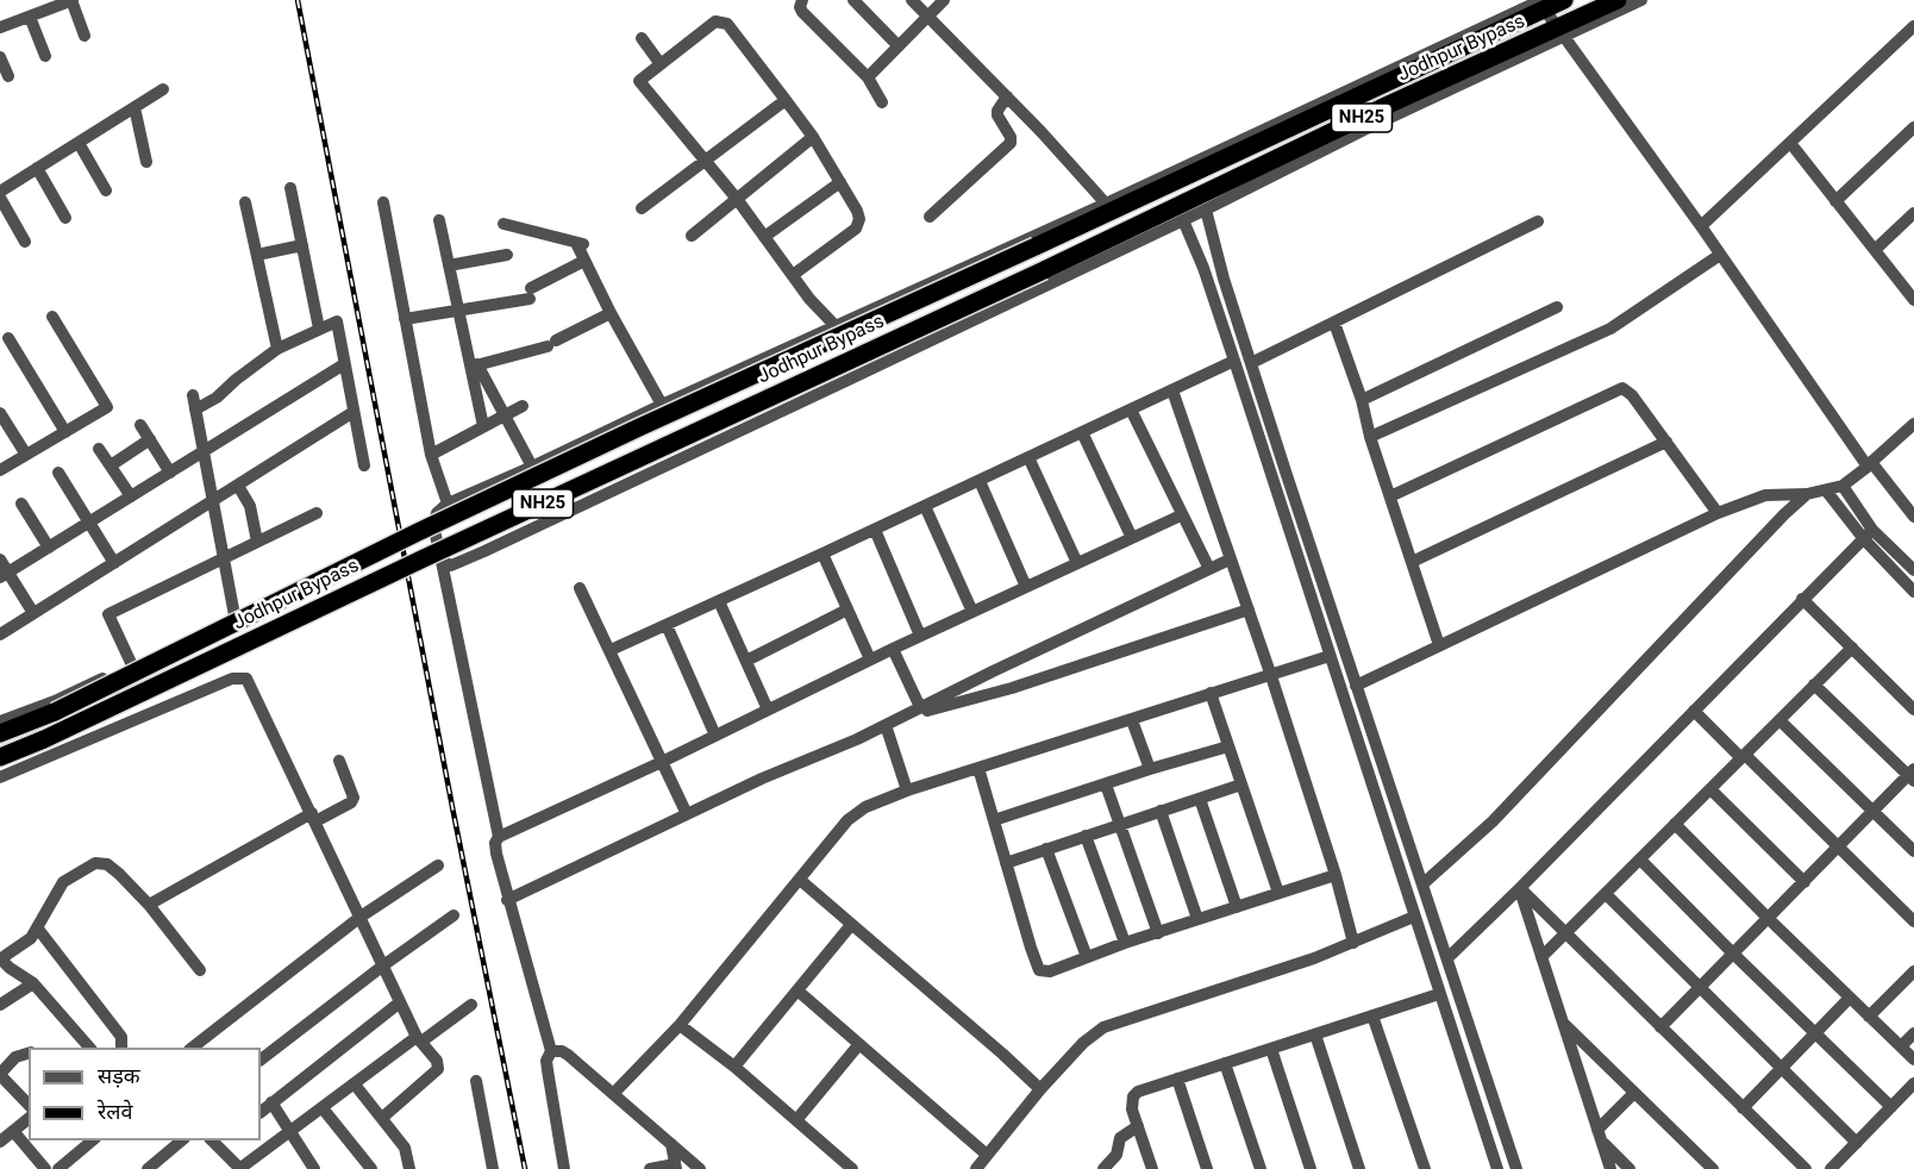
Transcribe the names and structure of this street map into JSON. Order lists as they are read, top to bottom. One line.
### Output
{"streets":{"highway":["Jodhpur Bypass","NH25"]},"legend":["सड़क","रेलवे"]}
